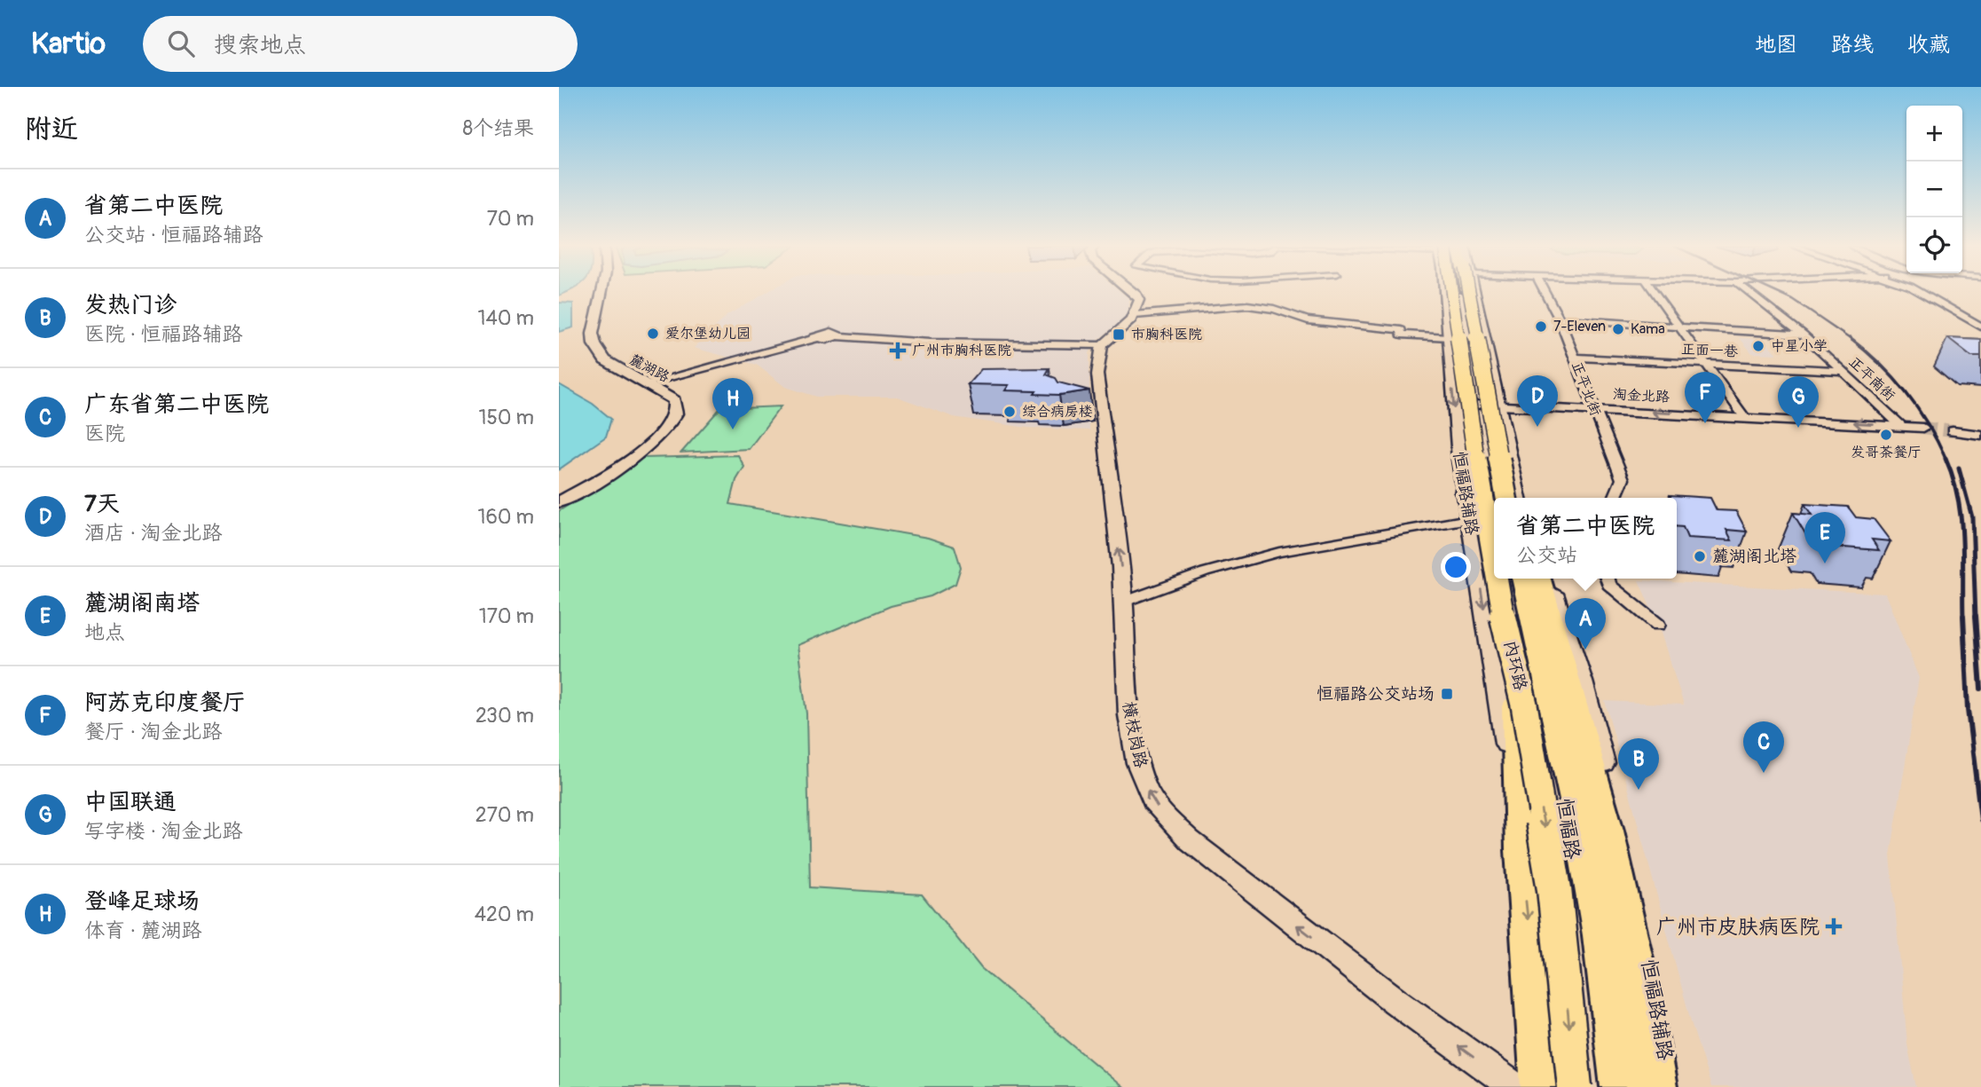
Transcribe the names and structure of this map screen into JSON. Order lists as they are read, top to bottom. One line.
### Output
{"streets":{"main road":["麓湖路","恒福路辅路","内环路","恒福路"],"street":["正面一巷","正平南街","正平北街","淘金北路","横枝岗路"]},"crossings":[["正面一巷","正平南街"],["正面一巷","正平北街"],["正平南街","淘金北路"],["正平北街","淘金北路"]],"one_way":["横枝岗路"],"places":{"other":["7-Eleven","Kama","爱尔堡幼儿园","中星小学","综合病房楼","发哥茶餐厅","麓湖阁北塔"],"transit":["市胸科医院","恒福路公交站场"],"health":["广州市胸科医院","广州市皮肤病医院"]},"page":{"header":"Kartio","search":"搜索地点","nav":["地图","路线","收藏"],"heading":["附近","8个结果"],"map_buttons":["+","−"],"list":[{"mark":"A","name":"省第二中医院","note":"公交站 · 恒福路辅路","value":"70 m"},{"mark":"B","name":"发热门诊","note":"医院 · 恒福路辅路","value":"140 m"},{"mark":"C","name":"广东省第二中医院","note":"医院","value":"150 m"},{"mark":"D","name":"7天","note":"酒店 · 淘金北路","value":"160 m"},{"mark":"E","name":"麓湖阁南塔","note":"地点","value":"170 m"},{"mark":"F","name":"阿苏克印度餐厅","note":"餐厅 · 淘金北路","value":"230 m"},{"mark":"G","name":"中国联通","note":"写字楼 · 淘金北路","value":"270 m"},{"mark":"H","name":"登峰足球场","note":"体育 · 麓湖路","value":"420 m"}],"pins":["F","D","G","H","E","A","C","B"],"popup":["省第二中医院","公交站"]}}
